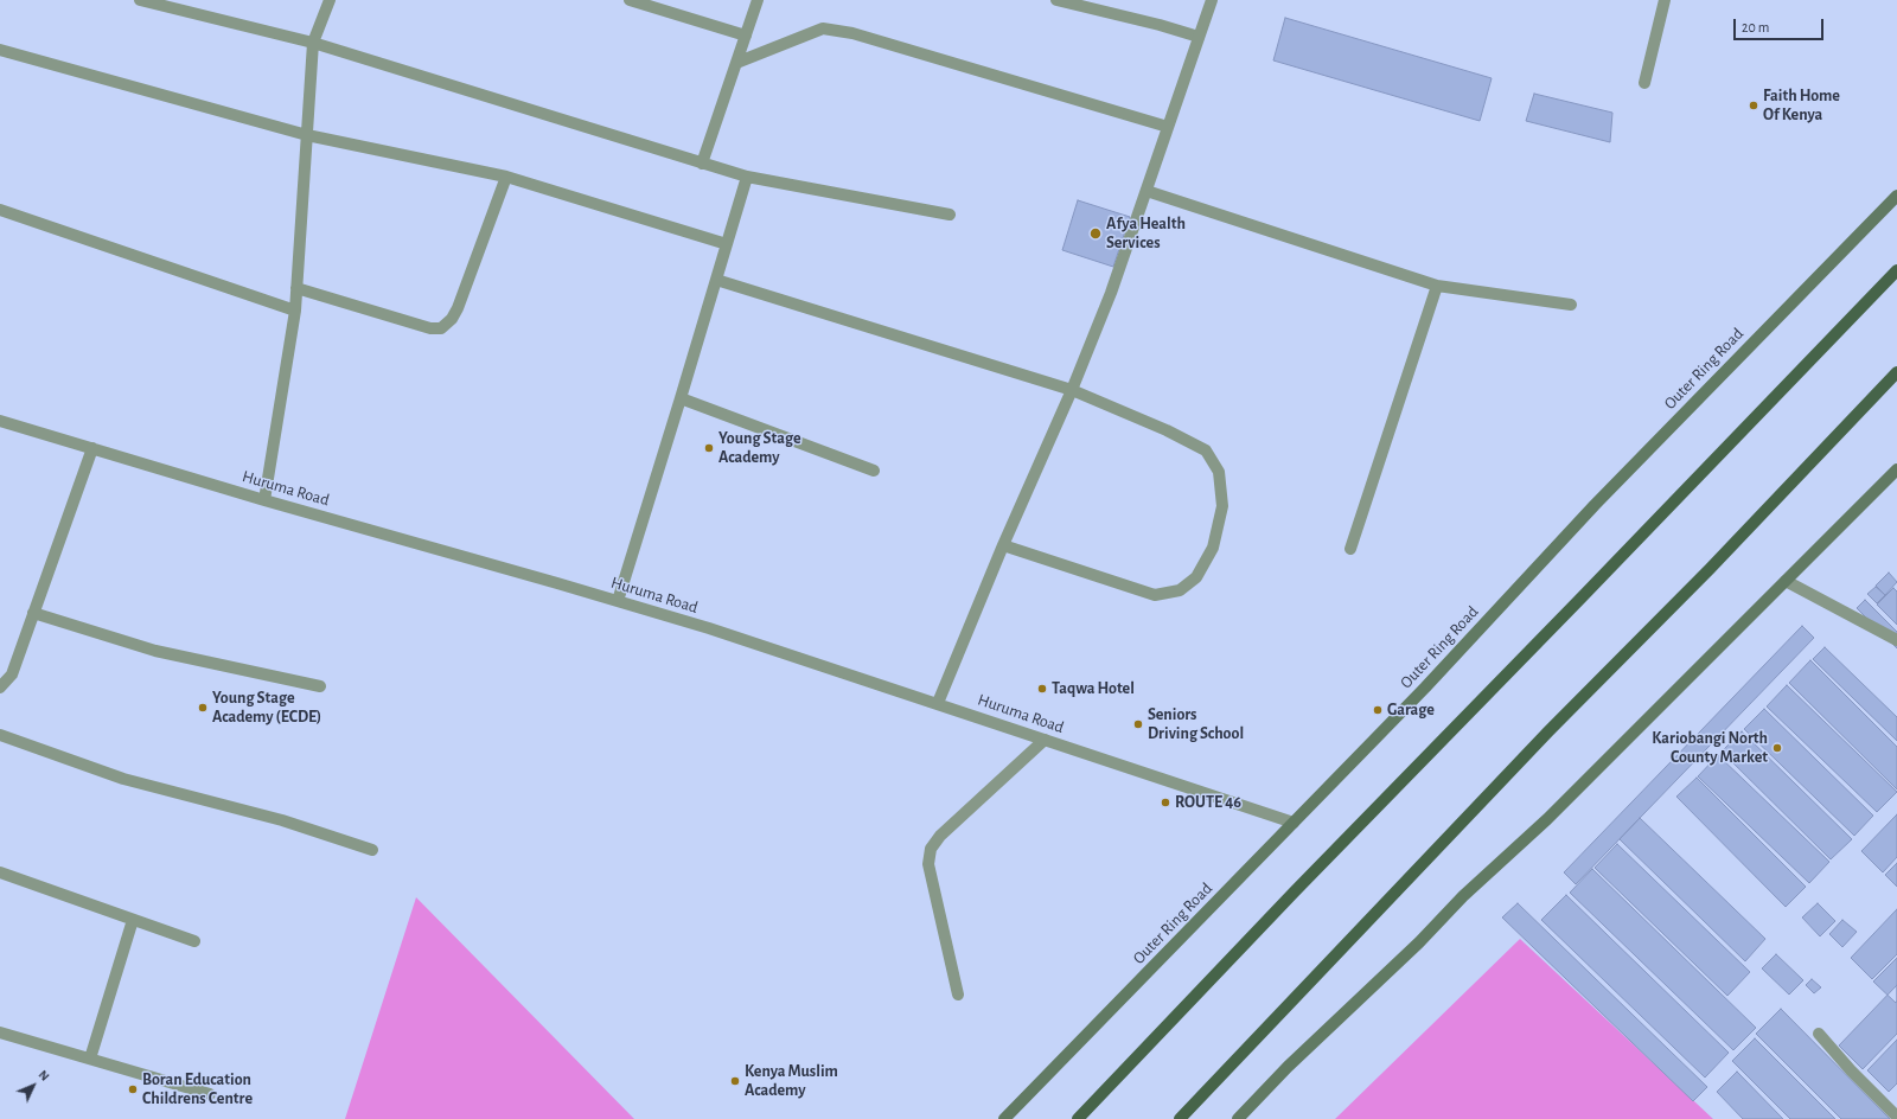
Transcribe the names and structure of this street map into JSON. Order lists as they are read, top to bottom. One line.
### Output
{"streets":{"main road":["Outer Ring Road"],"street":["Huruma Road"]},"crossings":[["Outer Ring Road","Huruma Road"]],"places":["Faith Home Of Kenya","Afya Health Services","Young Stage Academy","Taqwa Hotel","Young Stage Academy (ECDE)","Garage","Seniors Driving School","Kariobangi North County Market","ROUTE 46","Kenya Muslim Academy","Boran Education Childrens Centre"],"scale_bar":"20 m","north":"top right"}
